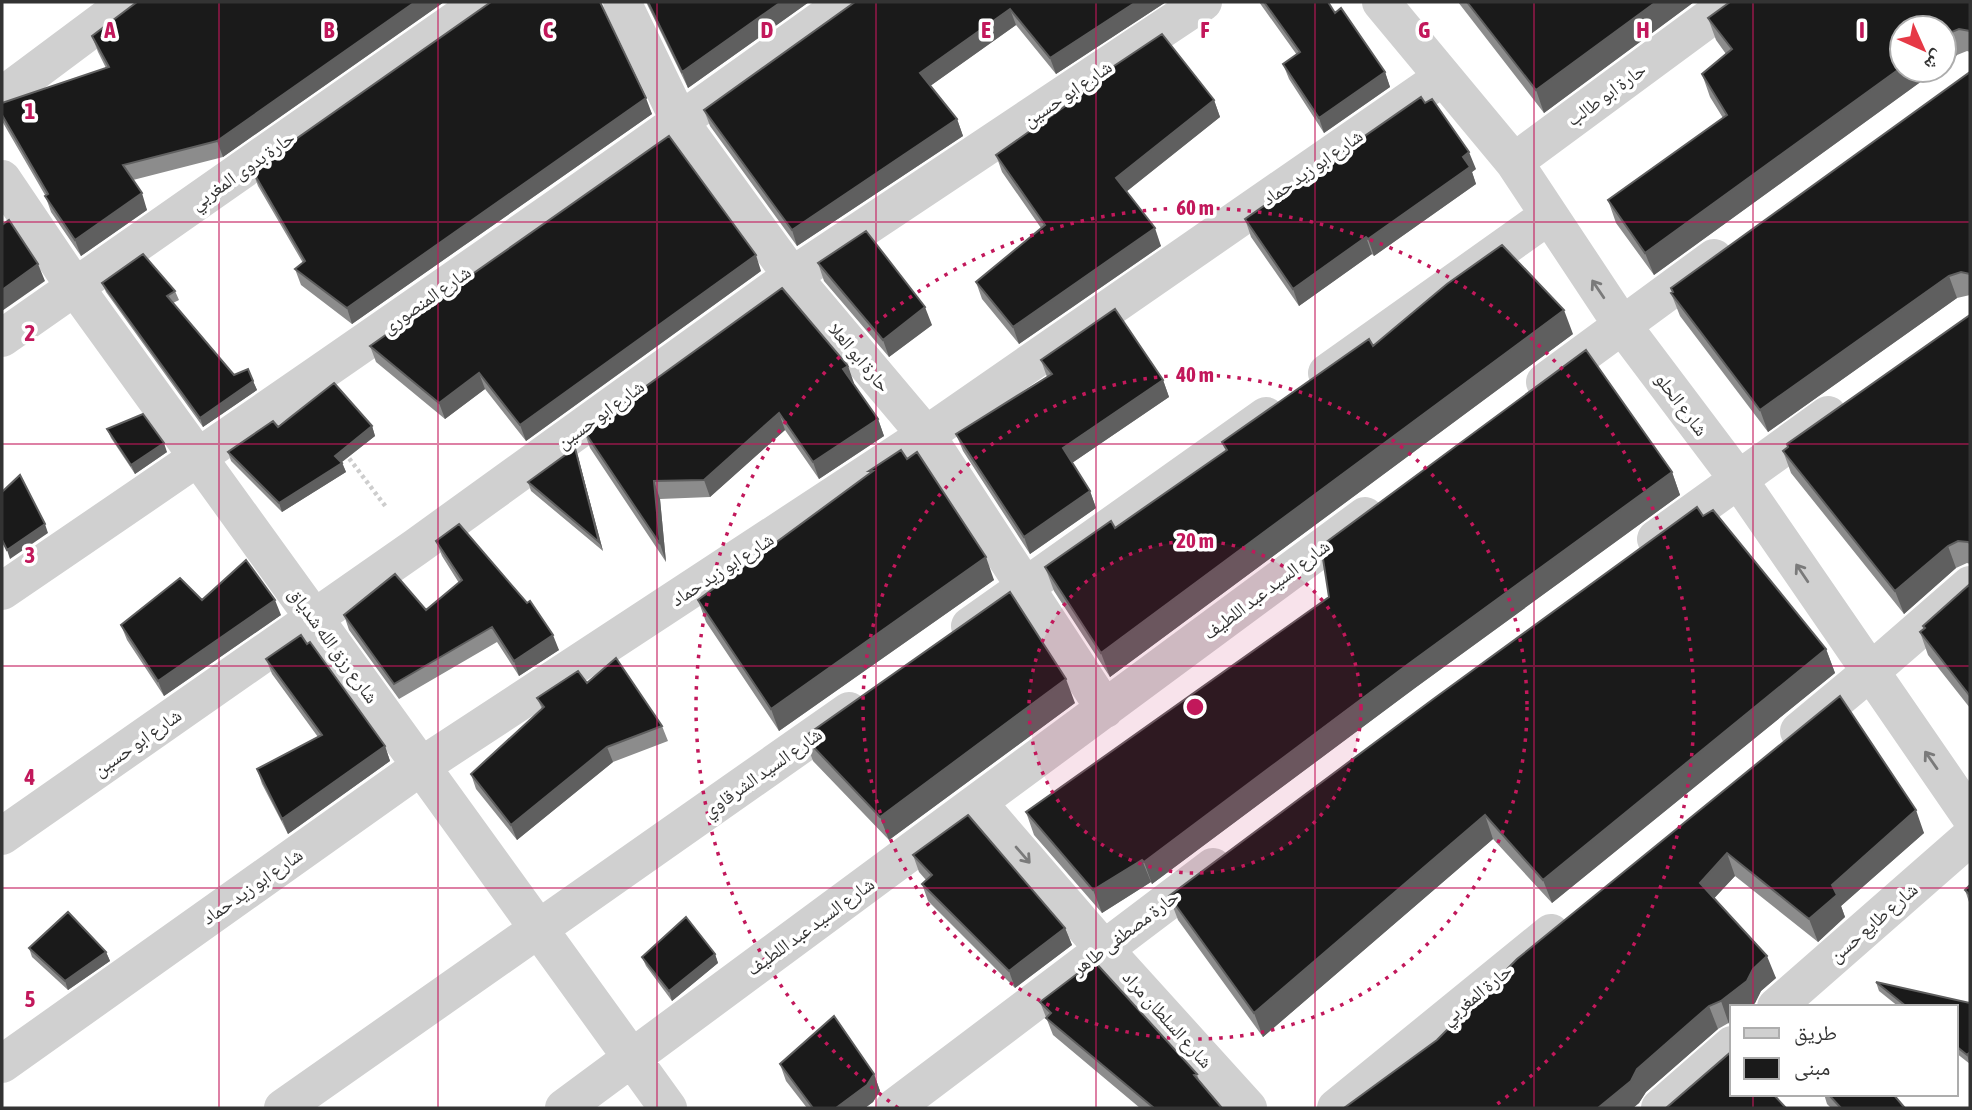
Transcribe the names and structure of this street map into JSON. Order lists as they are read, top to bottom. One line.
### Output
{"streets":{"street":["شارع ابو حسين","حارة ابو طالب","شارع ابو زيد حماد","حارة بدوى المغربي","شارع المنصورى","حارة ابو العلا","شارع الحلو","شارع السيد عبد اللطيف","شارع رزق الله شدياق","شارع السيد الشرقاوي","شارع طايع حسن","حارة مصطفى طاهر","حارة المغربي","شارع السلطان مراد"]},"crossings":[["شارع ابو حسين","حارة ابو العلا"],["شارع ابو حسين","شارع رزق الله شدياق"],["حارة ابو طالب","شارع الحلو"],["شارع ابو زيد حماد","حارة ابو العلا"],["شارع ابو زيد حماد","شارع الحلو"],["شارع ابو زيد حماد","شارع رزق الله شدياق"],["حارة بدوى المغربي","شارع رزق الله شدياق"],["شارع المنصورى","حارة ابو العلا"],["شارع المنصورى","شارع رزق الله شدياق"],["حارة ابو العلا","شارع السيد عبد اللطيف"],["شارع السيد عبد اللطيف","شارع رزق الله شدياق"],["شارع السيد عبد اللطيف","شارع السلطان مراد"],["شارع رزق الله شدياق","شارع السيد الشرقاوي"],["حارة مصطفى طاهر","شارع السلطان مراد"]],"one_way":["شارع الحلو","شارع السلطان مراد"],"legend":["طريق","مبنى"],"north":"bottom right","grid":{"columns":["A","B","C","D","E","F","G","H","I"],"rows":["1","2","3","4","5"]},"rings":["60 m","40 m","20 m"]}
